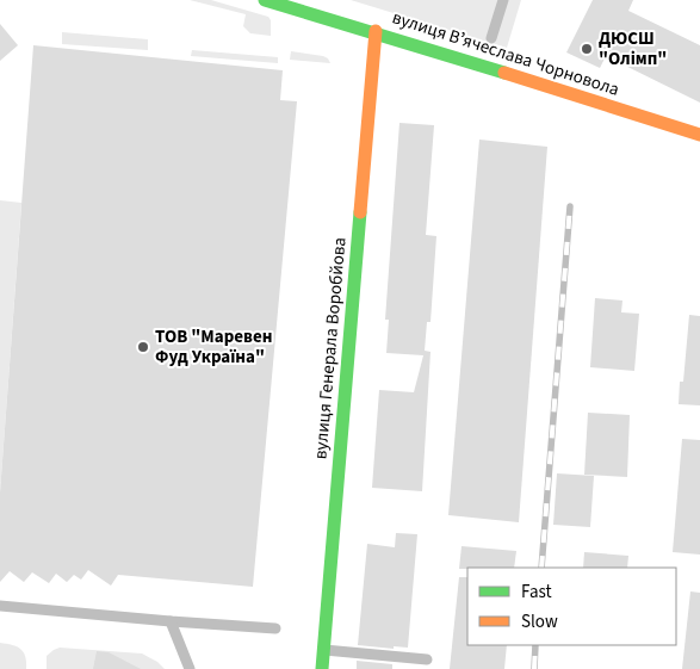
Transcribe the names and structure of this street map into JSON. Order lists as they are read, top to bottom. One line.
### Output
{"streets":{"street":["вулиця Вʼячеслава Чорновола","вулиця Генерала Воробйова"]},"crossings":[["вулиця Вʼячеслава Чорновола","вулиця Генерала Воробйова"]],"places":["ДЮСШ \"Олімп\"","ТОВ \"Маревен Фуд Україна\""],"legend":["Fast","Slow"]}
